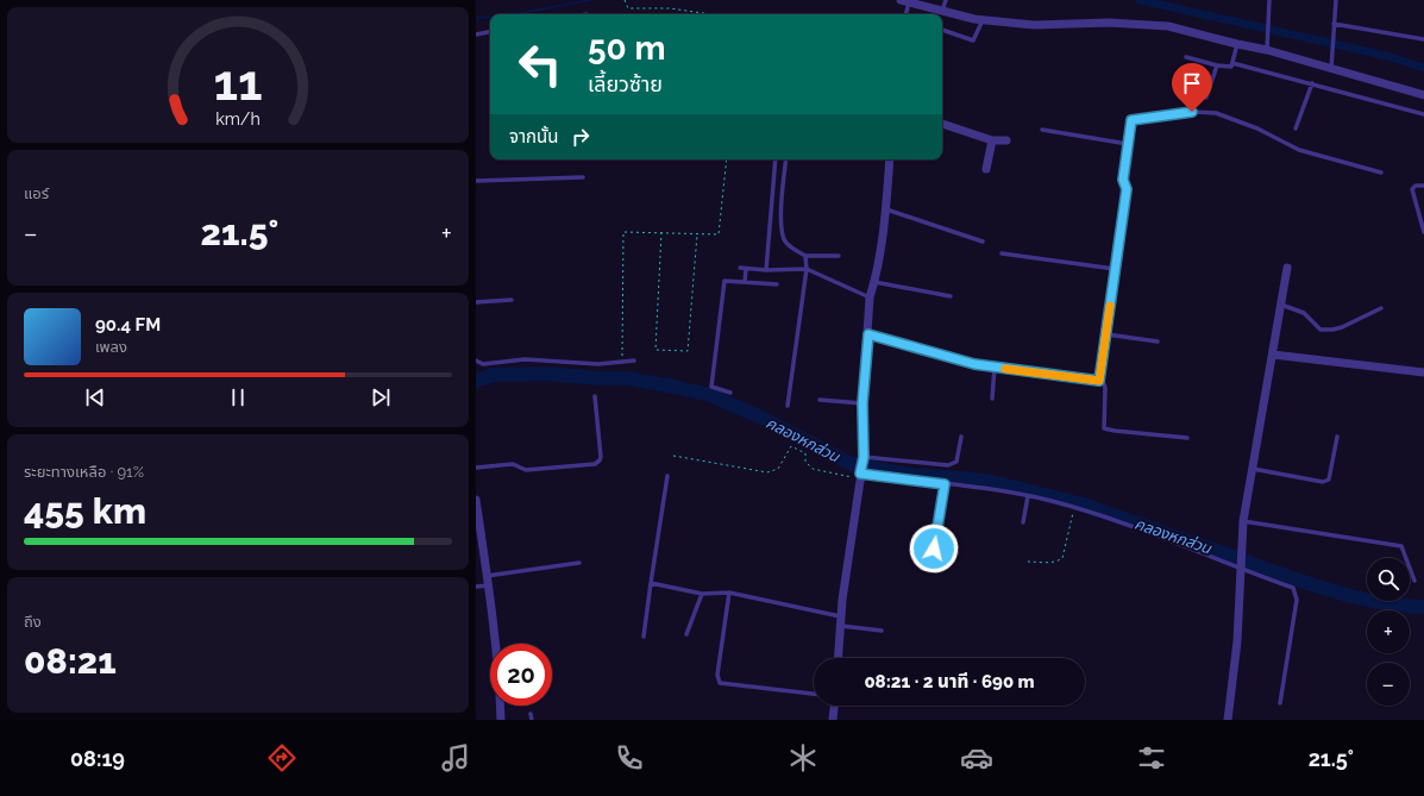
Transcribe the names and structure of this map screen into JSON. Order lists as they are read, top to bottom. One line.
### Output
{"water":["คลองหกส่วน"],"page":{"turn":["50 m","เลี้ยวซ้าย"],"then":"จากนั้น","tile":["แอร์",["ระยะทางเหลือ · 91%","455 km"],["ถึง","08:21"]],"heat":["−","21.5°","+"],"song":["90.4 FM","เพลง"],"map_buttons":["+","−"],"limit":"20","trip":"08:21 · 2 นาที · 690 m","tabs":["08:19","21.5°"],"gauge":["11","km/h"]}}
